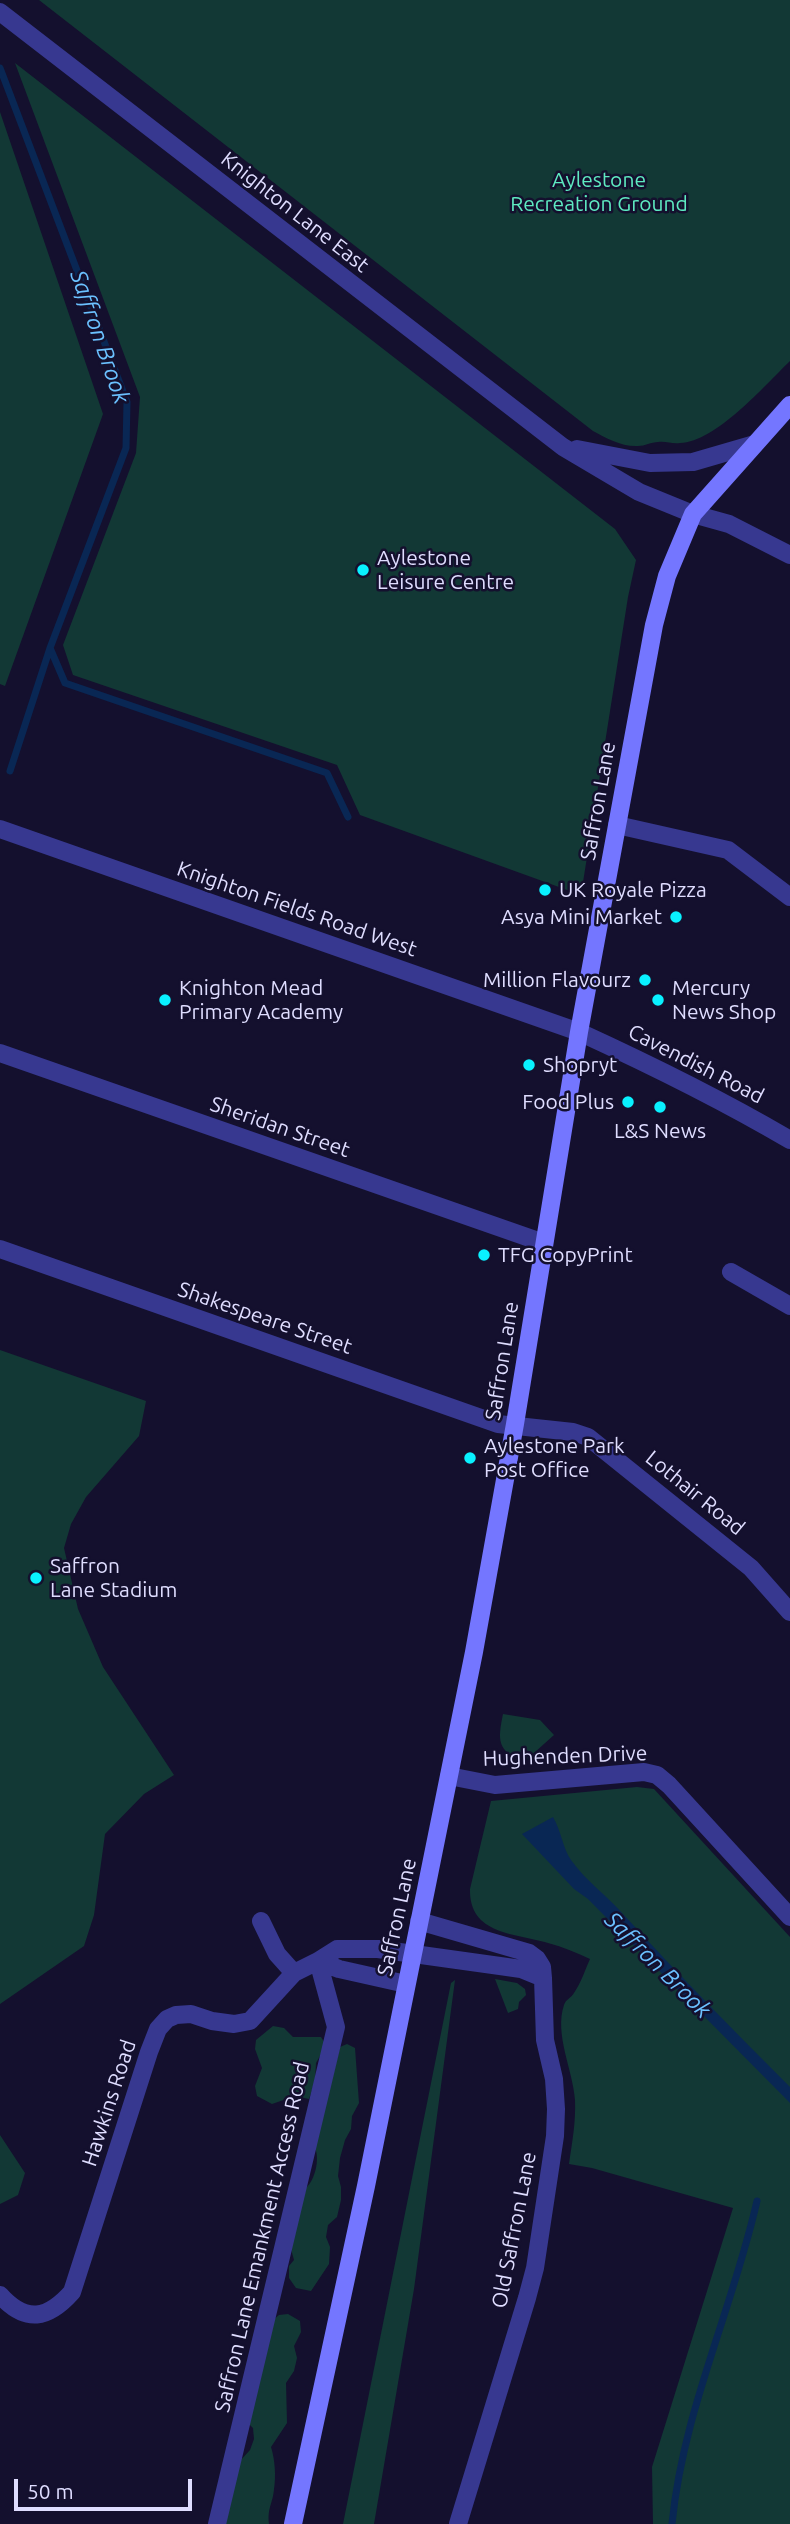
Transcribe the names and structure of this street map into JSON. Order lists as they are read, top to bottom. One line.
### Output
{"streets":{"main road":["Saffron Lane"],"street":["Knighton Lane East","Knighton Fields Road West","Cavendish Road","Sheridan Street","Shakespeare Street","Lothair Road","Hughenden Drive","Hawkins Road","Old Saffron Lane","Saffron Lane Emankment Access Road"]},"crossings":[["Knighton Lane East","Saffron Lane"],["Saffron Lane","Knighton Fields Road West"],["Saffron Lane","Cavendish Road"],["Saffron Lane","Sheridan Street"],["Saffron Lane","Shakespeare Street"],["Saffron Lane","Lothair Road"],["Saffron Lane","Hughenden Drive"],["Saffron Lane","Hawkins Road"],["Knighton Fields Road West","Cavendish Road"],["Shakespeare Street","Lothair Road"],["Hawkins Road","Saffron Lane Emankment Access Road"]],"water":["Saffron Brook"],"parks":["Aylestone Recreation Ground"],"places":["Aylestone Leisure Centre","UK Royale Pizza","Asya Mini Market","Million Flavourz","Knighton Mead Primary Academy","Mercury News Shop","Shopryt","Food Plus","L&S News","TFG CopyPrint","Aylestone Park Post Office","Saffron Lane Stadium"],"scale_bar":"50 m"}
